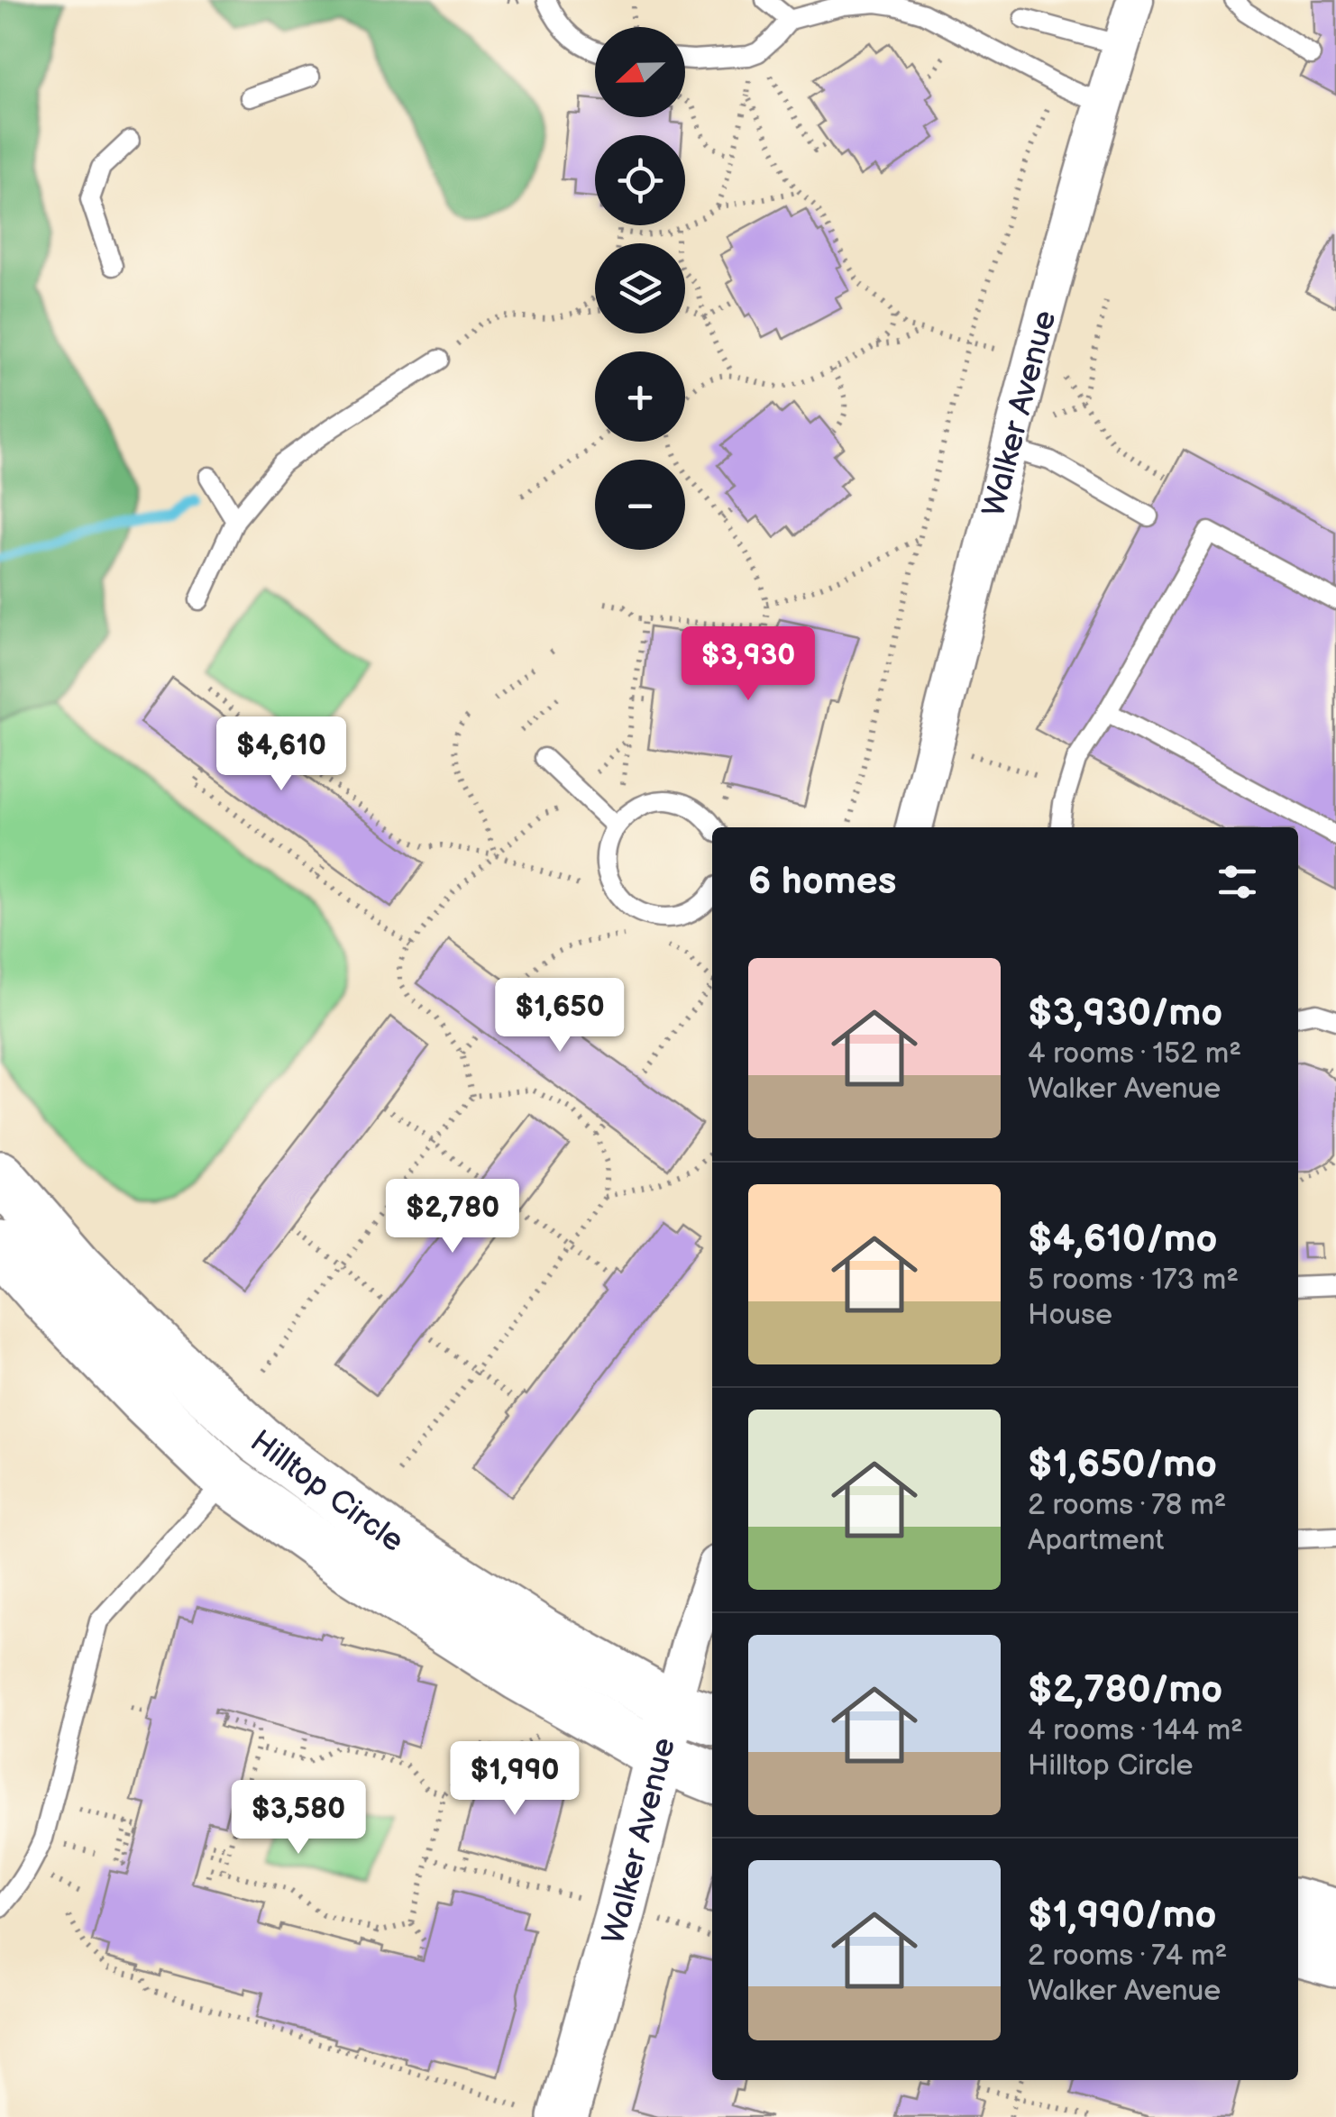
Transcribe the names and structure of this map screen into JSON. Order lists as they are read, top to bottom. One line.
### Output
{"streets":{"street":["Walker Avenue","Hilltop Circle"]},"crossings":[["Walker Avenue","Hilltop Circle"]],"north":"left","page":{"map_buttons":["+","−"],"price":["$3,930","$4,610","$1,650","$2,780","$1,990","$3,580"],"heading":"6 homes","list":[{"name":"$3,930/mo","note":"4 rooms · 152 m² · Walker Avenue"},{"name":"$4,610/mo","note":"5 rooms · 173 m² · House"},{"name":"$1,650/mo","note":"2 rooms · 78 m² · Apartment"},{"name":"$2,780/mo","note":"4 rooms · 144 m² · Hilltop Circle"},{"name":"$1,990/mo","note":"2 rooms · 74 m² · Walker Avenue"}]}}
